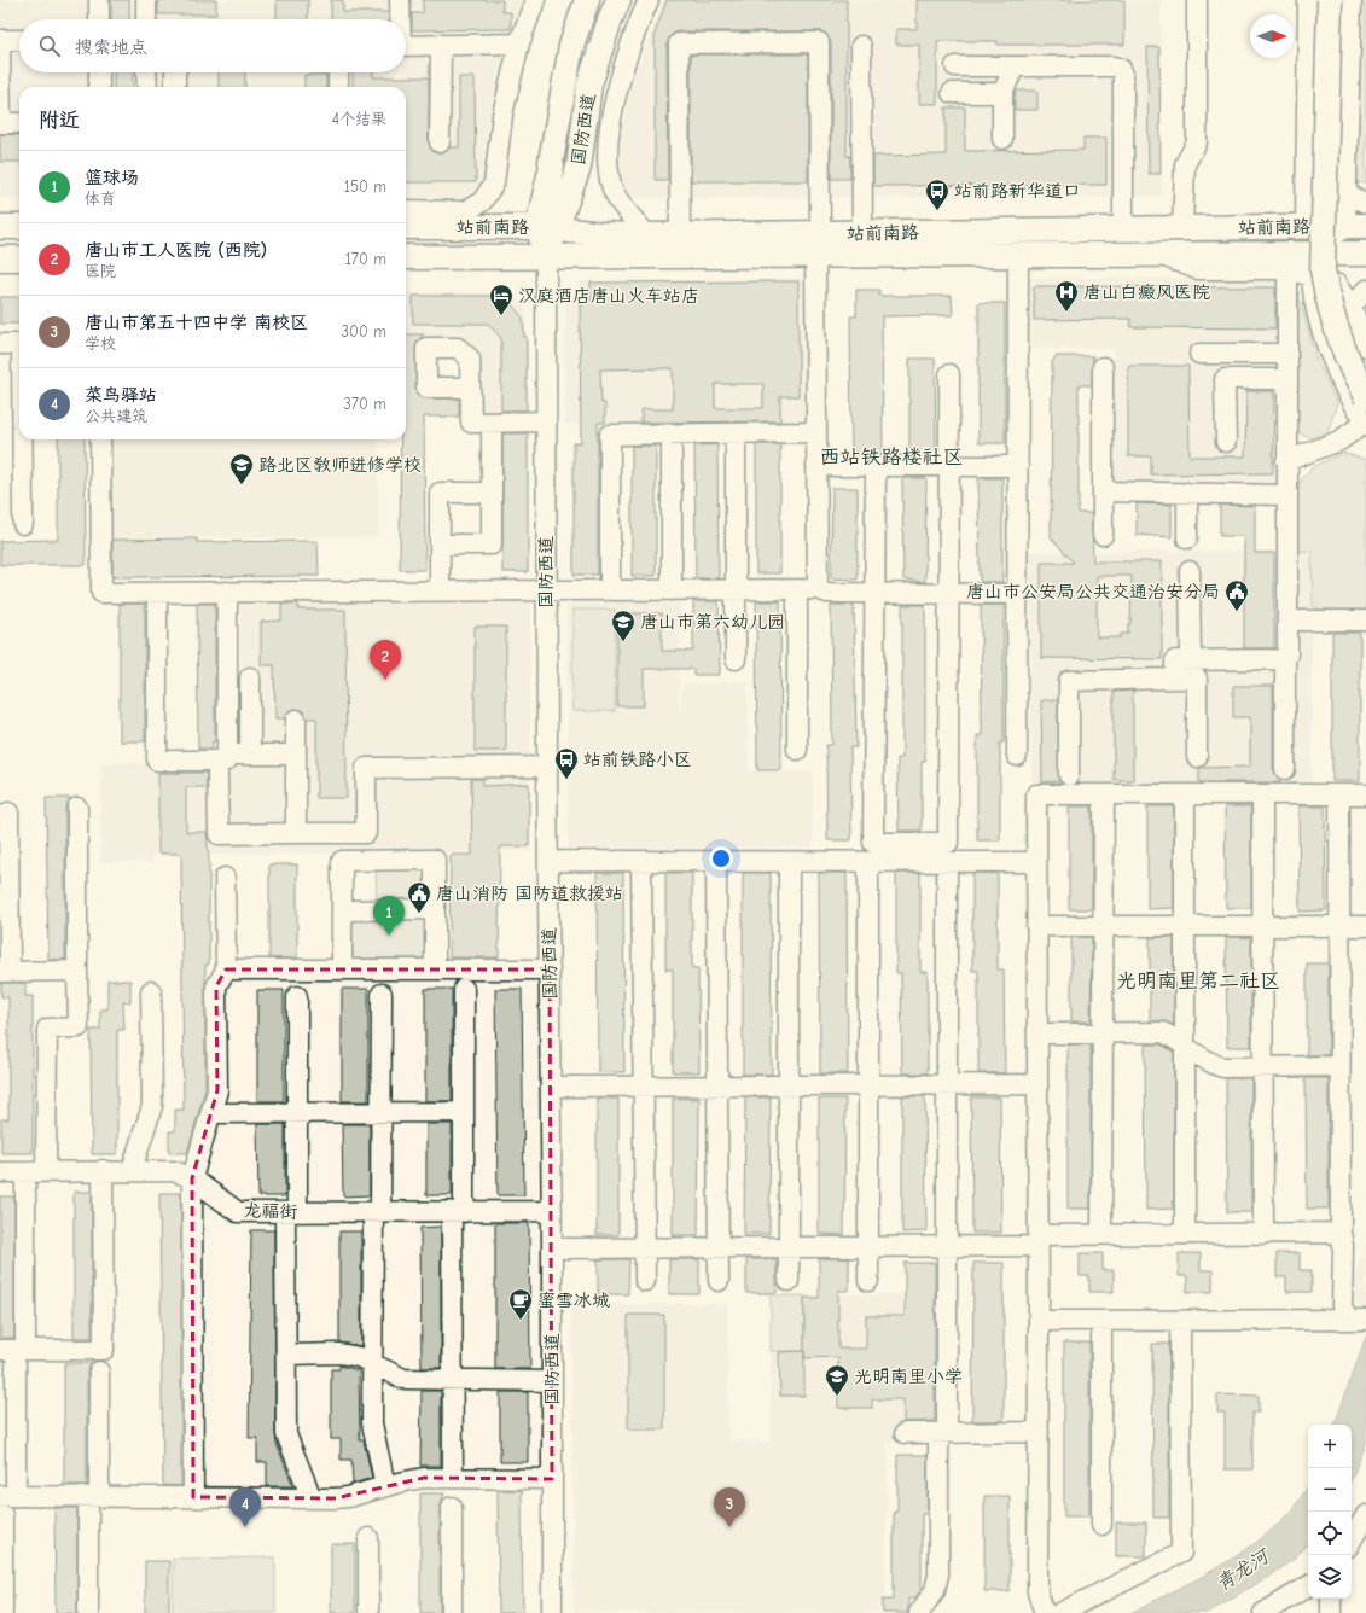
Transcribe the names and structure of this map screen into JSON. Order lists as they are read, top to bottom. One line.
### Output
{"streets":{"main road":["国防西道","站前南路"],"street":["龙福街"]},"crossings":[["国防西道","站前南路"],["国防西道","龙福街"]],"districts":["西站铁路楼社区","光明南里第二社区"],"water":["青龙河"],"places":{"bus stop":["站前路新华道口","站前铁路小区"],"hospital":["唐山白癜风医院"],"hotel":["汉庭酒店唐山火车站店"],"school or university":["路北区教师进修学校","唐山市第六幼儿园","光明南里小学"],"public building":["唐山市公安局公共交通治安分局","唐山消防 国防道救援站"],"cafe":["蜜雪冰城"]},"north":"right","page":{"search":"搜索地点","heading":["附近","4个结果"],"list":[{"mark":"1","name":"篮球场","note":"体育","value":"150 m"},{"mark":"2","name":"唐山市工人医院 (西院)","note":"医院","value":"170 m"},{"mark":"3","name":"唐山市第五十四中学 南校区","note":"学校","value":"300 m"},{"mark":"4","name":"菜鸟驿站","note":"公共建筑","value":"370 m"}],"pins":["2","1","3","4"],"map_buttons":["+","−"]}}
